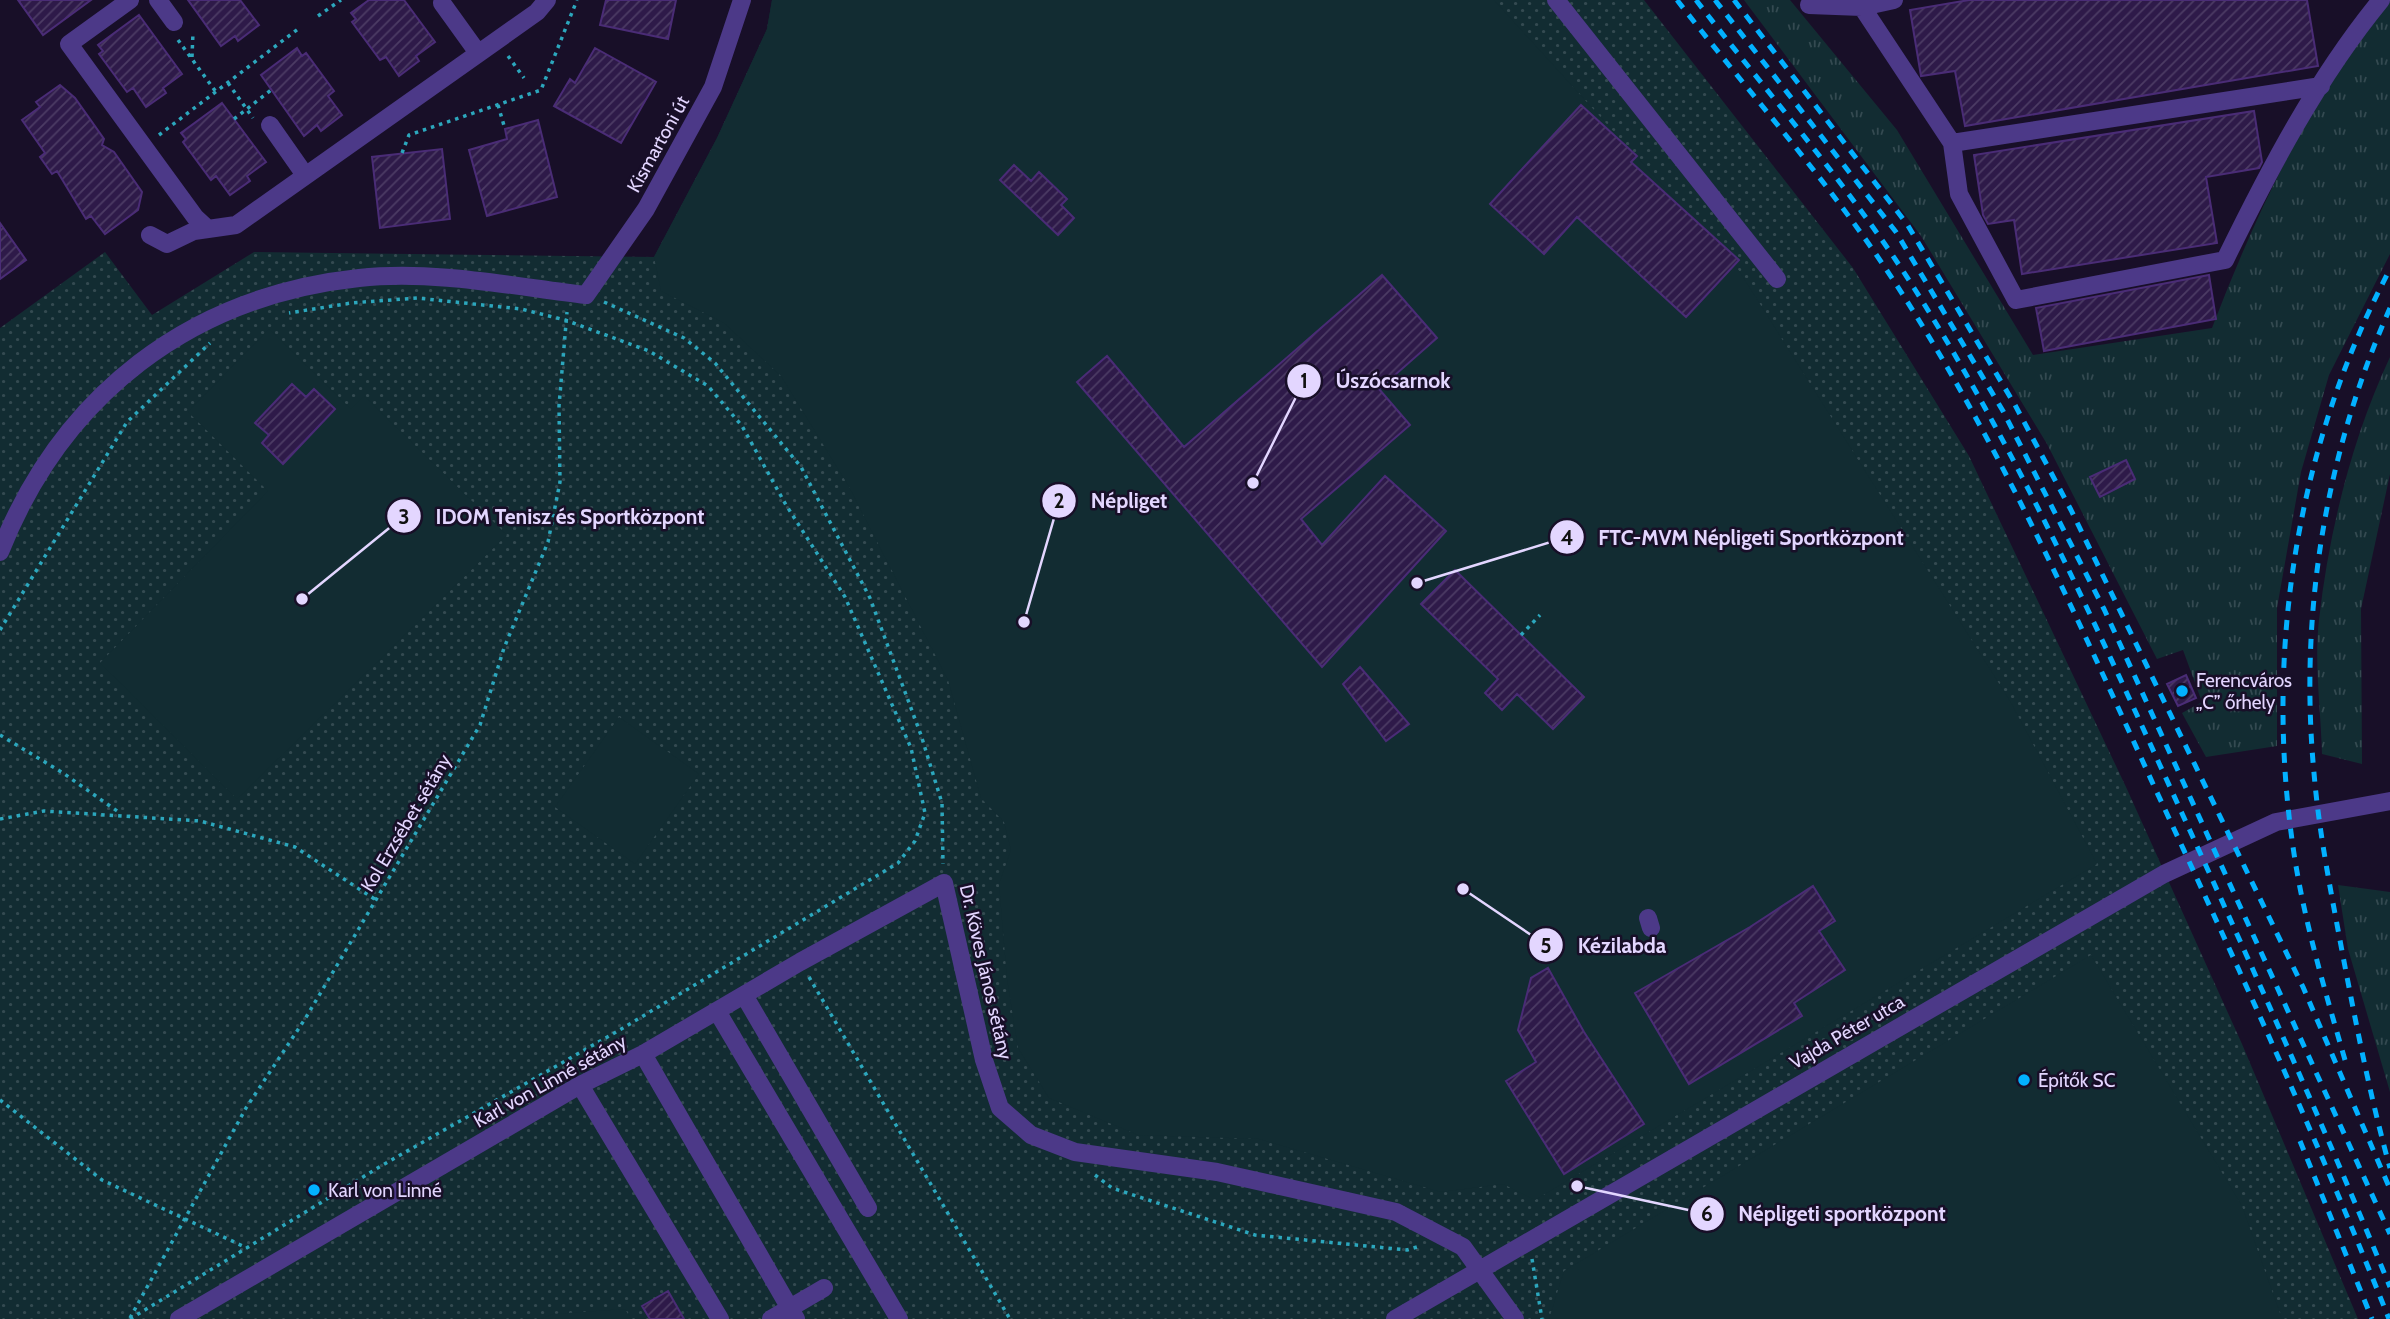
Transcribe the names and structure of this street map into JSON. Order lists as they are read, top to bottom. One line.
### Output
{"streets":{"street":["Kismartoni út","Dr. Köves János sétány","Vajda Péter utca","Karl von Linné sétány"],"path":["Kol Erzsébet sétány"]},"crossings":[["Kismartoni út","Kol Erzsébet sétány"],["Kismartoni út","Dr. Köves János sétány"],["Kol Erzsébet sétány","Dr. Köves János sétány"],["Dr. Köves János sétány","Vajda Péter utca"],["Dr. Köves János sétány","Karl von Linné sétány"]],"places":["Úszócsarnok","FTC-MVM Népligeti Sportközpont","IDOM Tenisz és Sportközpont","Népliget","Ferencváros „C” őrhely","Kézilabda","Építők SC","Népligeti sportközpont","Karl von Linné"]}
